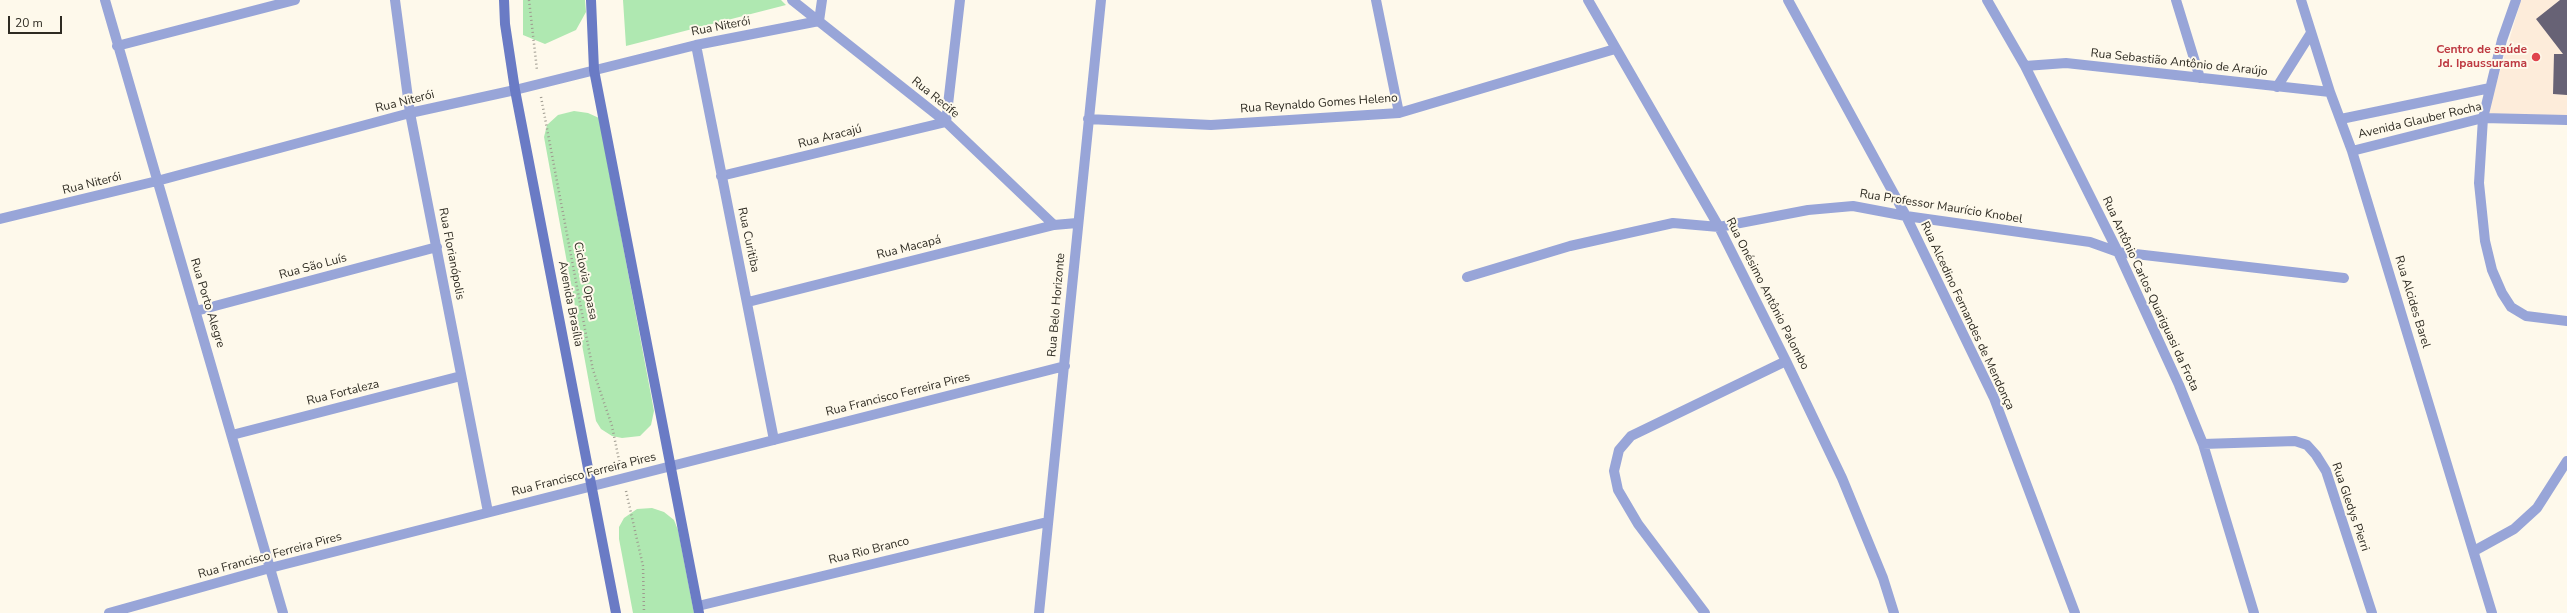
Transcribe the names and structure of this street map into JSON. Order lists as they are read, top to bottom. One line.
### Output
{"streets":{"main road":["Avenida Brasília"],"street":["Rua Niterói","Rua Sebastião Antônio de Araújo","Rua Recife","Rua Reynaldo Gomes Heleno","Avenida Glauber Rocha","Rua Aracajú","Rua Professor Maurício Knobel","Rua Curitiba","Rua Macapá","Rua Florianópolis","Rua São Luís","Rua Onésimo Antônio Palombo","Rua Antônio Carlos Quariguasi da Frota","Rua Alcides Barel","Rua Porto Alegre","Rua Belo Horizonte","Rua Alcedino Fernandes de Mendonça","Rua Fortaleza","Rua Francisco Ferreira Pires","Rua Gledys Pierri","Rua Rio Branco"],"path":["Ciclovia Opasa"]},"crossings":[["Rua Niterói","Rua Recife"],["Rua Niterói","Rua Curitiba"],["Rua Niterói","Rua Florianópolis"],["Rua Niterói","Rua Porto Alegre"],["Rua Niterói","Avenida Brasília"],["Rua Sebastião Antônio de Araújo","Rua Antônio Carlos Quariguasi da Frota"],["Rua Sebastião Antônio de Araújo","Rua Alcides Barel"],["Rua Recife","Rua Aracajú"],["Rua Recife","Rua Macapá"],["Rua Reynaldo Gomes Heleno","Rua Onésimo Antônio Palombo"],["Rua Reynaldo Gomes Heleno","Rua Belo Horizonte"],["Avenida Glauber Rocha","Rua Alcides Barel"],["Rua Aracajú","Rua Curitiba"],["Rua Professor Maurício Knobel","Rua Onésimo Antônio Palombo"],["Rua Professor Maurício Knobel","Rua Antônio Carlos Quariguasi da Frota"],["Rua Professor Maurício Knobel","Rua Alcedino Fernandes de Mendonça"],["Rua Curitiba","Rua Macapá"],["Rua Curitiba","Rua Francisco Ferreira Pires"],["Rua Macapá","Rua Belo Horizonte"],["Rua Florianópolis","Rua São Luís"],["Rua Florianópolis","Rua Fortaleza"],["Rua Florianópolis","Rua Francisco Ferreira Pires"],["Rua São Luís","Rua Porto Alegre"],["Rua Antônio Carlos Quariguasi da Frota","Rua Gledys Pierri"],["Rua Porto Alegre","Rua Fortaleza"],["Rua Porto Alegre","Rua Francisco Ferreira Pires"],["Avenida Brasília","Rua Francisco Ferreira Pires"],["Rua Belo Horizonte","Rua Francisco Ferreira Pires"],["Rua Belo Horizonte","Rua Rio Branco"]],"places":["Centro de saúde Jd. Ipaussurama"],"scale_bar":"20 m"}
